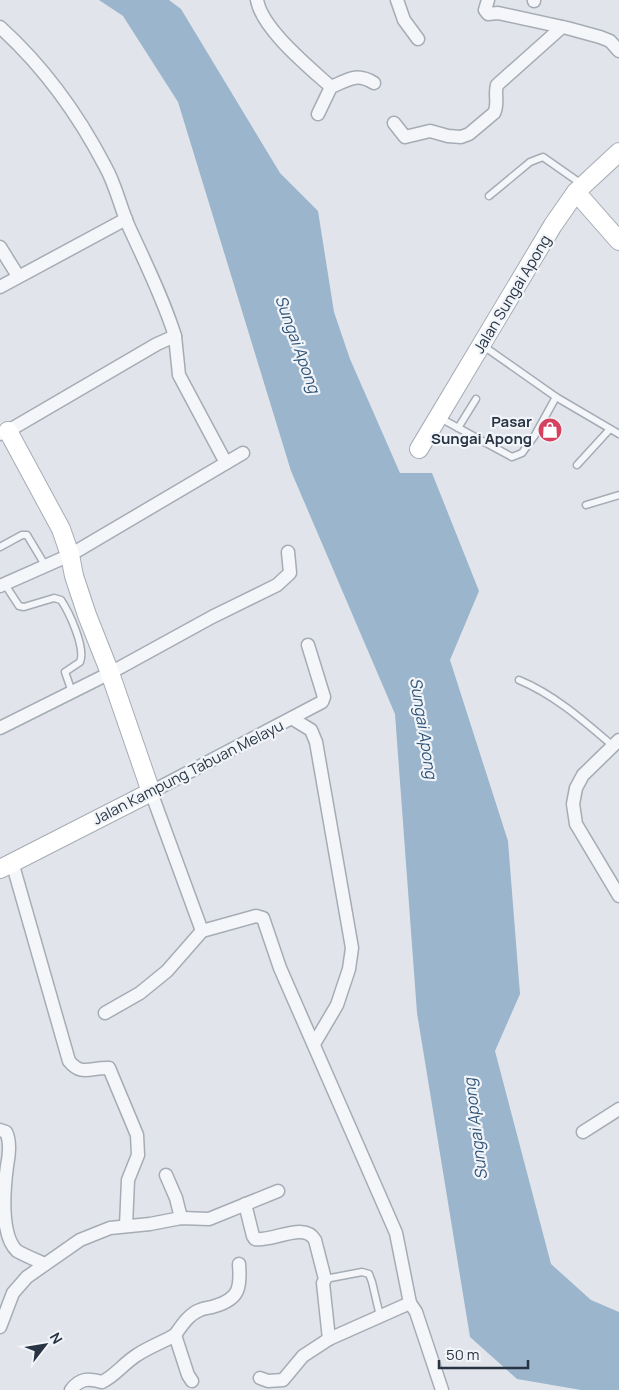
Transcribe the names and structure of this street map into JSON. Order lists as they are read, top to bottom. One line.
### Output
{"streets":{"street":["Jalan Sungai Apong","Jalan Kampung Tabuan Melayu"]},"water":["Sungai Apong"],"places":{"shop":["Pasar Sungai Apong"]},"scale_bar":"50 m","north":"top right"}
